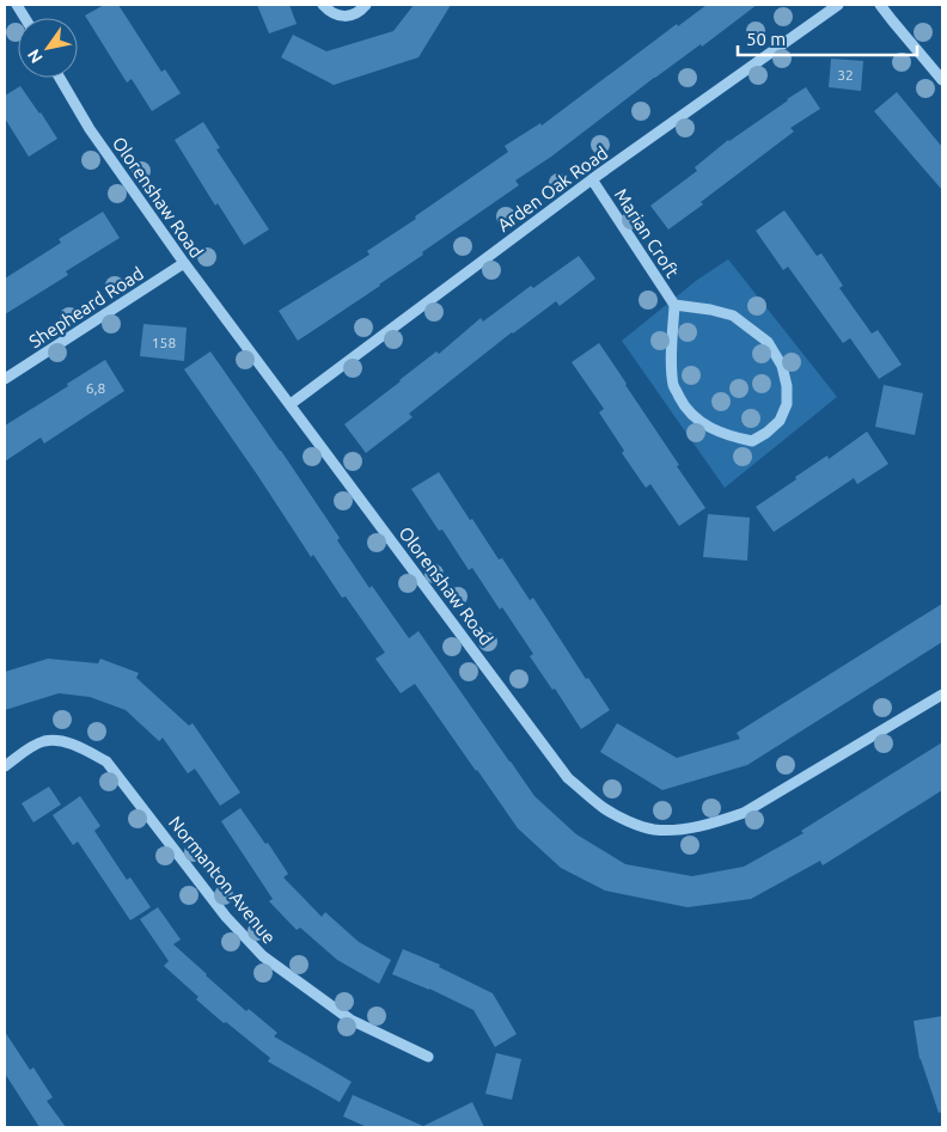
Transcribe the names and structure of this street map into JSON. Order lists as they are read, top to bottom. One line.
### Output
{"streets":{"street":["Arden Oak Road","Olorenshaw Road","Marian Croft","Shepheard Road","Normanton Avenue"]},"crossings":[["Arden Oak Road","Olorenshaw Road"],["Arden Oak Road","Marian Croft"],["Olorenshaw Road","Shepheard Road"]],"house_numbers":["32","158","6,8"],"scale_bar":"50 m","north":"bottom left"}
